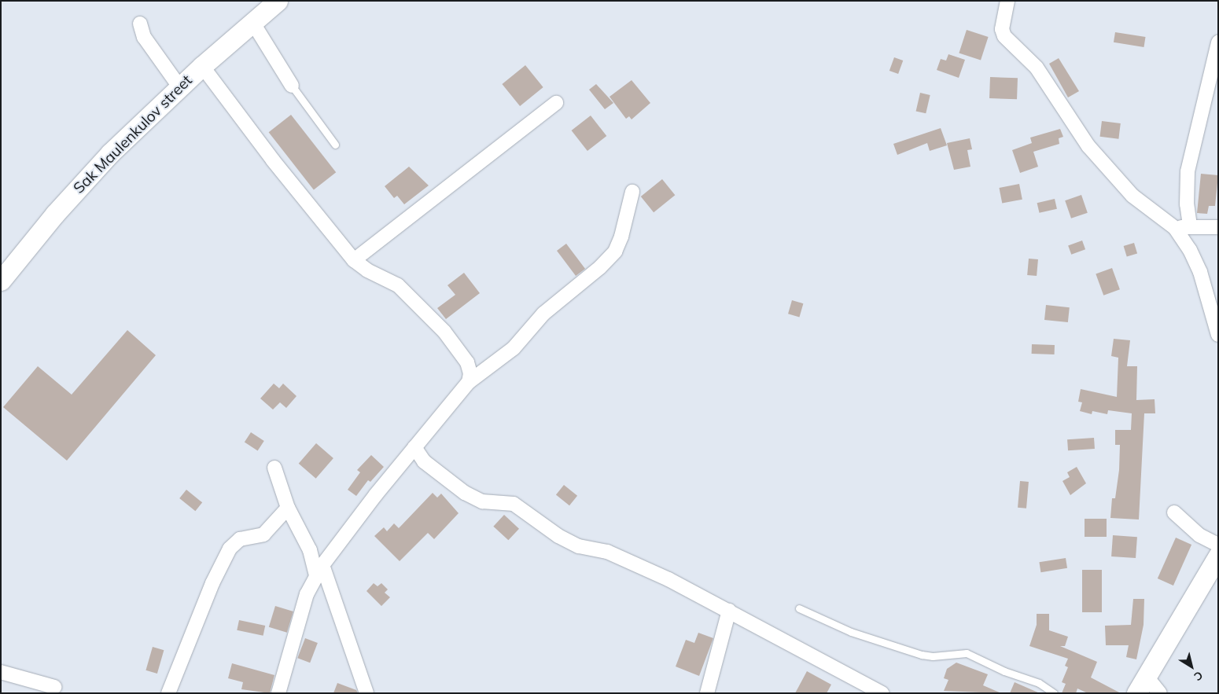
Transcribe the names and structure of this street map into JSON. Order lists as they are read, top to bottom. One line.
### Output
{"streets":{"main road":["Sak Maulenkulov street"]},"north":"bottom right"}
